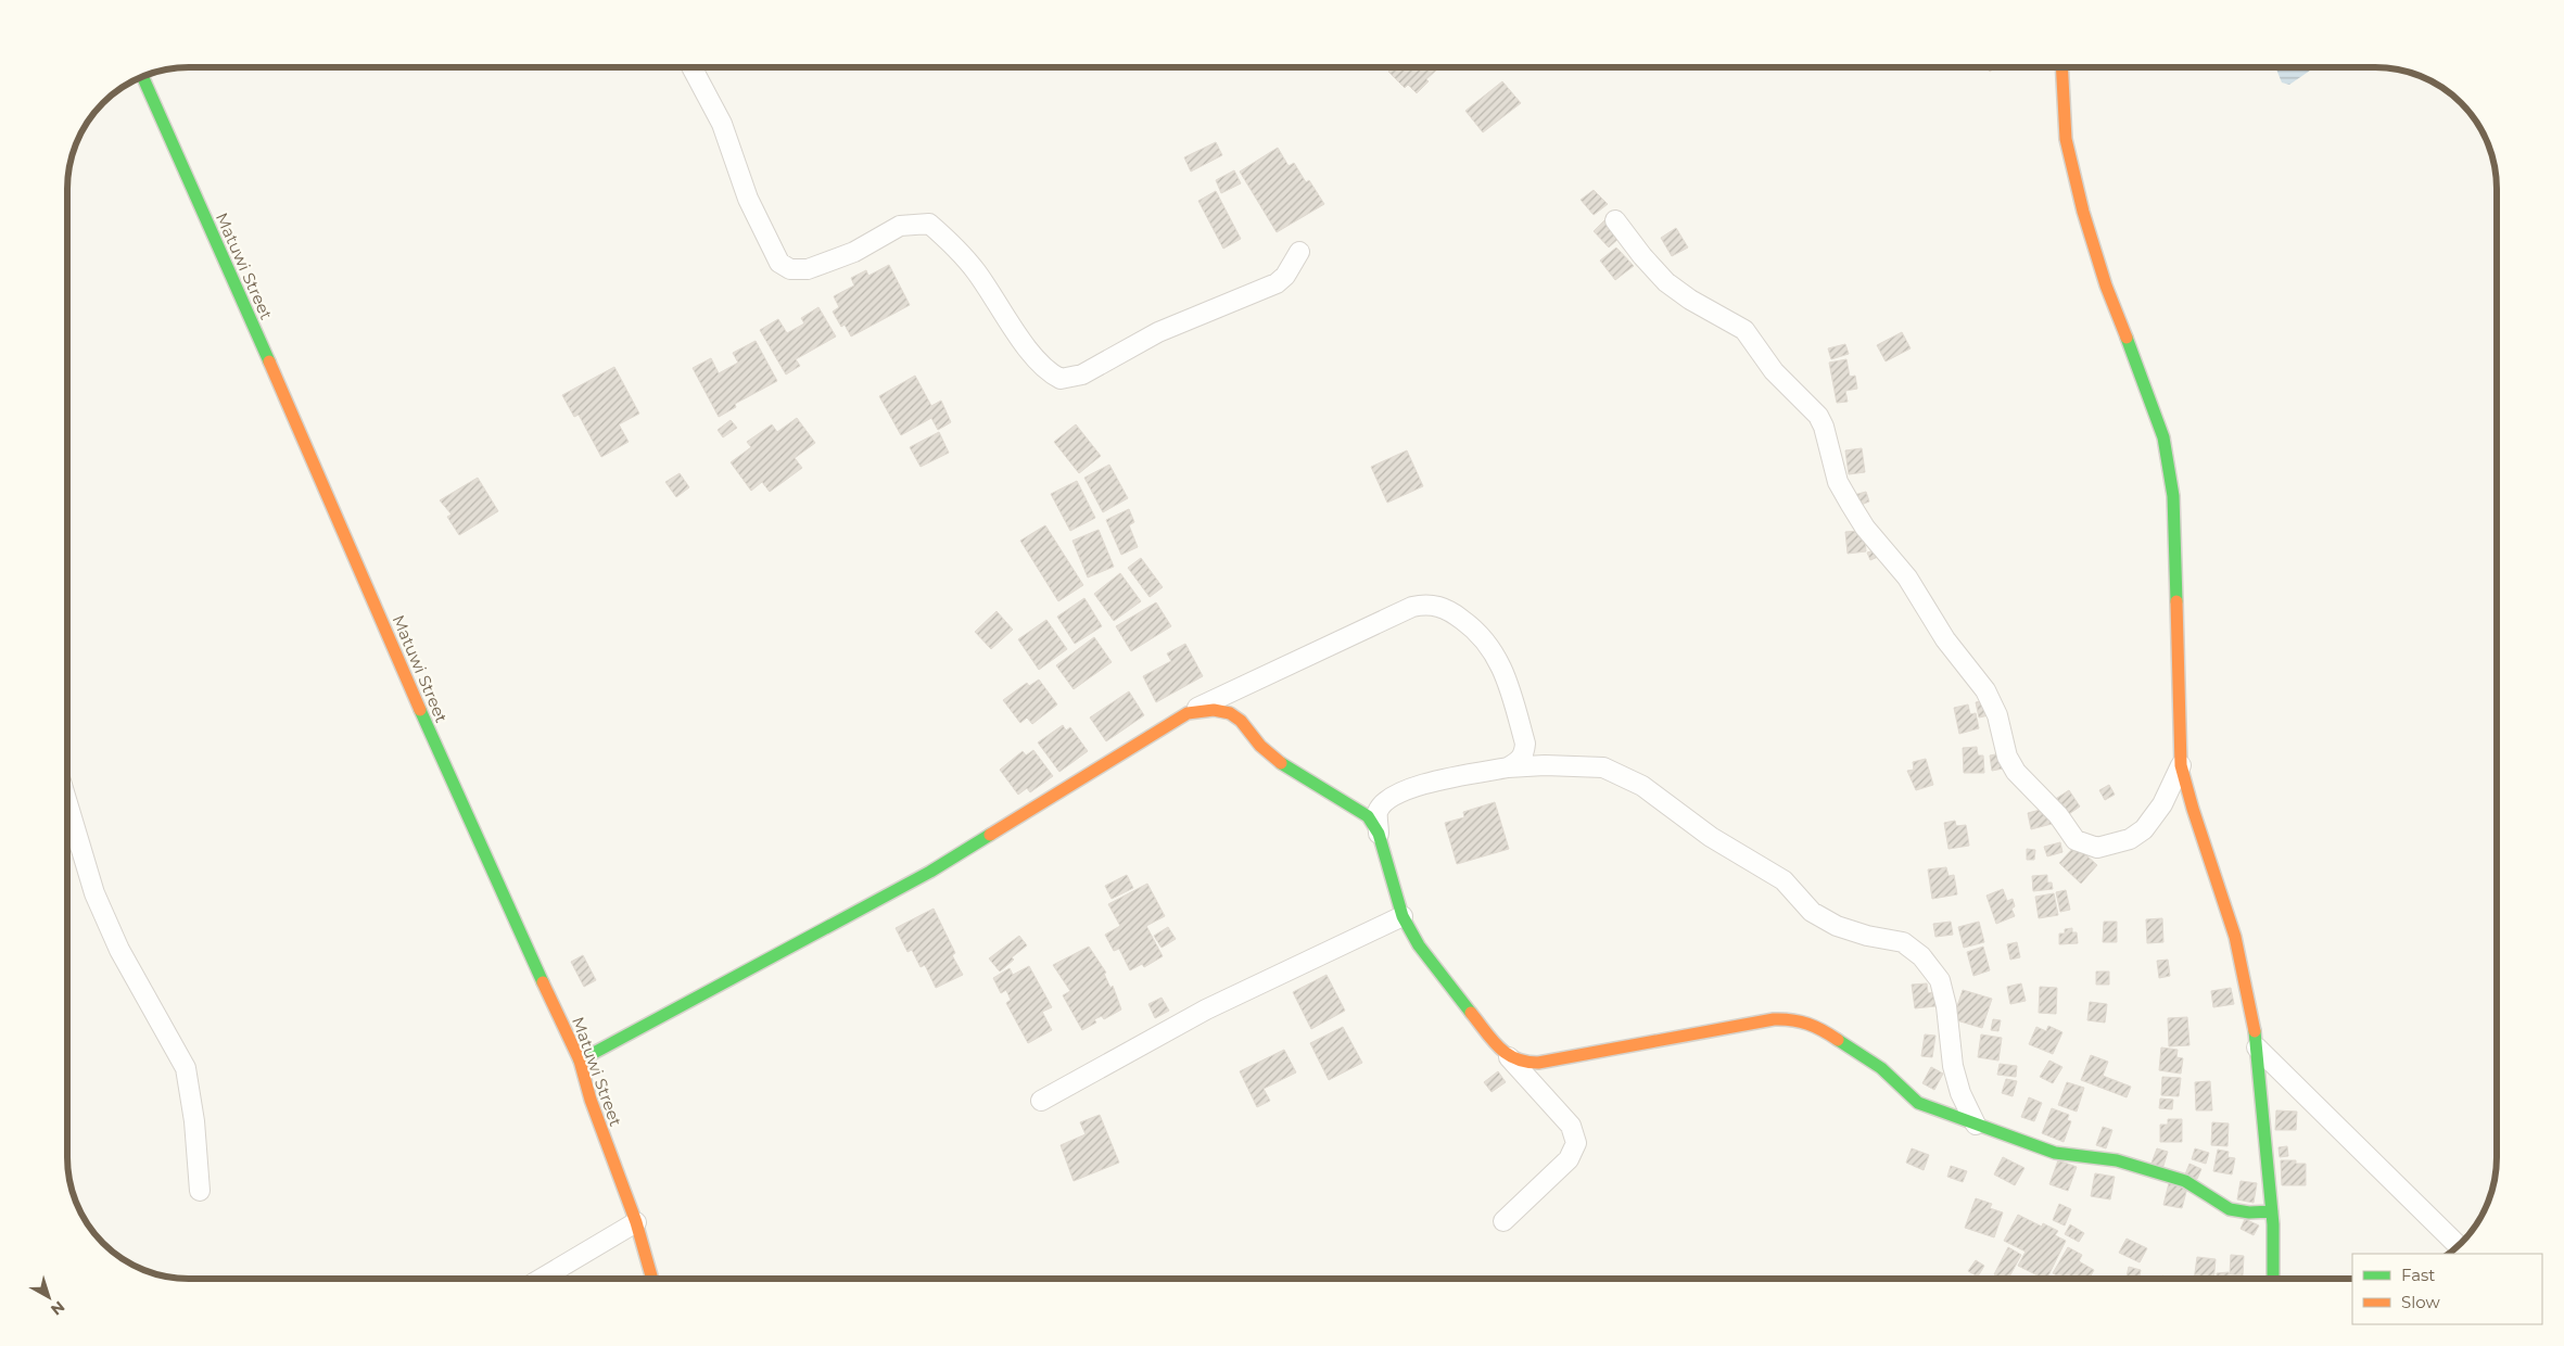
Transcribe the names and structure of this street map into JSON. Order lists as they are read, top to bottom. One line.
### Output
{"streets":{"street":["Matuwi Street"]},"legend":["Fast","Slow"],"north":"bottom right"}
